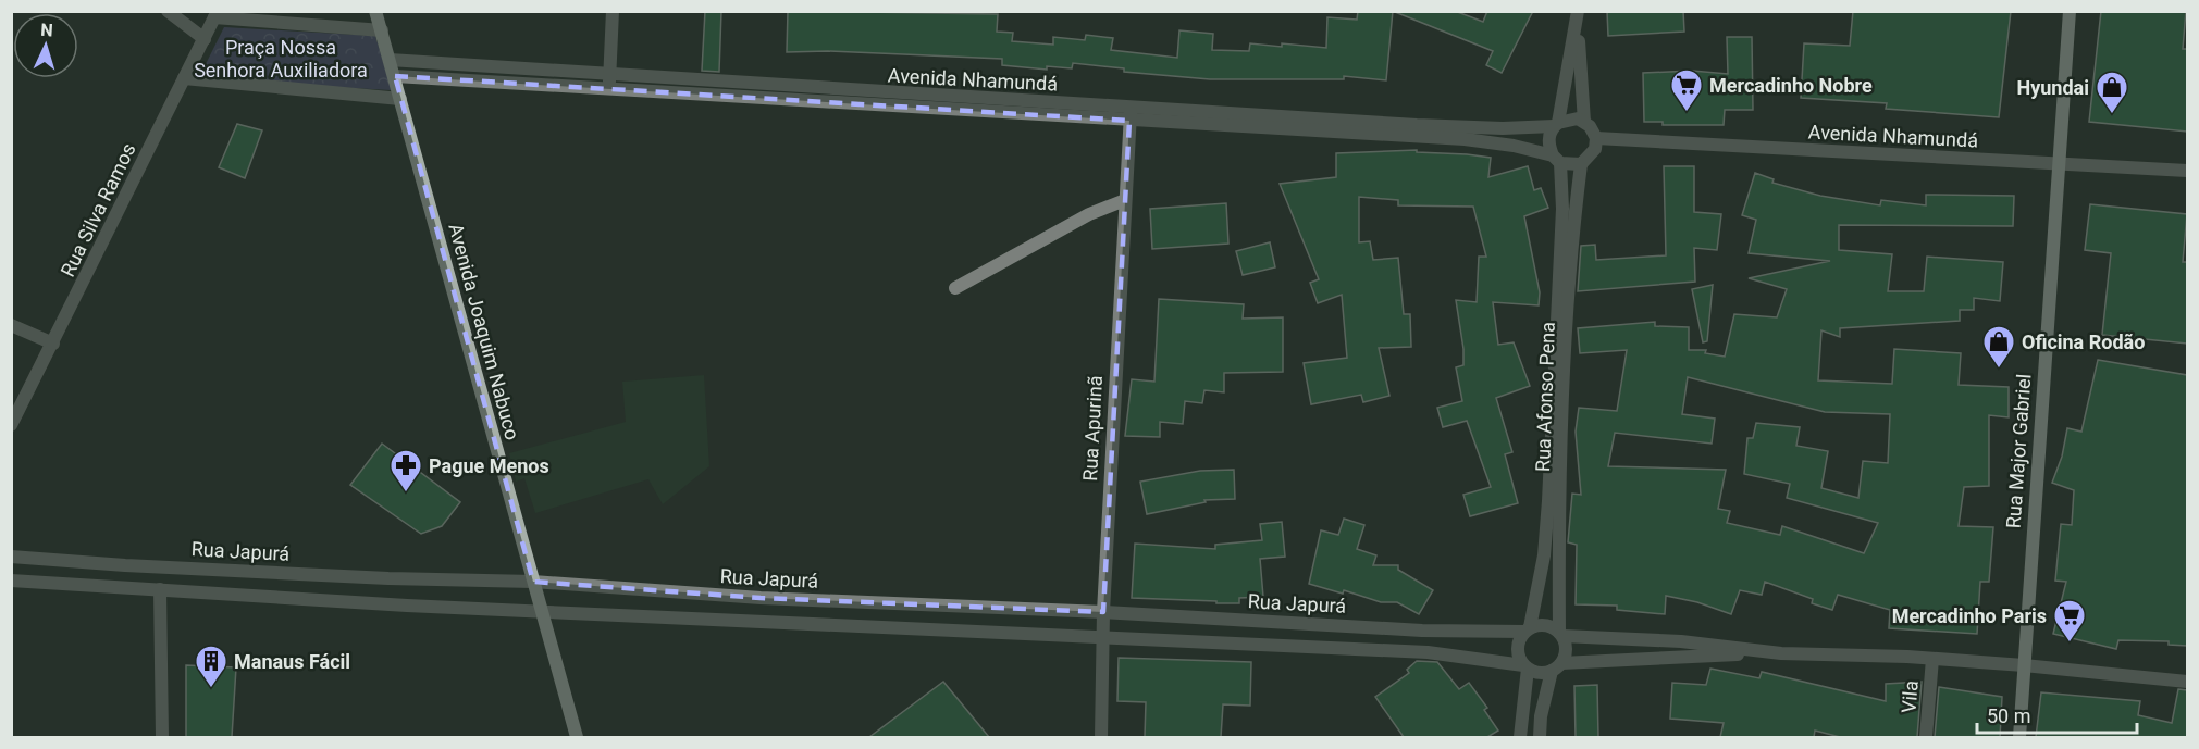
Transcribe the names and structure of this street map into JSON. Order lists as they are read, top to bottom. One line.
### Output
{"streets":{"main road":["Avenida Joaquim Nabuco","Rua Major Gabriel"],"street":["Avenida Nhamundá","Rua Silva Ramos","Rua Afonso Pena","Rua Apurinã","Rua Japurá","Vila"]},"crossings":[["Avenida Nhamundá","Avenida Joaquim Nabuco"],["Avenida Nhamundá","Rua Afonso Pena"],["Avenida Nhamundá","Rua Apurinã"],["Avenida Nhamundá","Rua Major Gabriel"],["Avenida Joaquim Nabuco","Rua Japurá"],["Rua Afonso Pena","Rua Japurá"],["Rua Apurinã","Rua Japurá"]],"parks":["Praça Nossa Senhora Auxiliadora"],"places":{"supermarket":["Mercadinho Nobre","Mercadinho Paris"],"shop":["Hyundai","Oficina Rodão"],"pharmacy":["Pague Menos"],"building":["Manaus Fácil"]},"scale_bar":"50 m","north":"top"}
